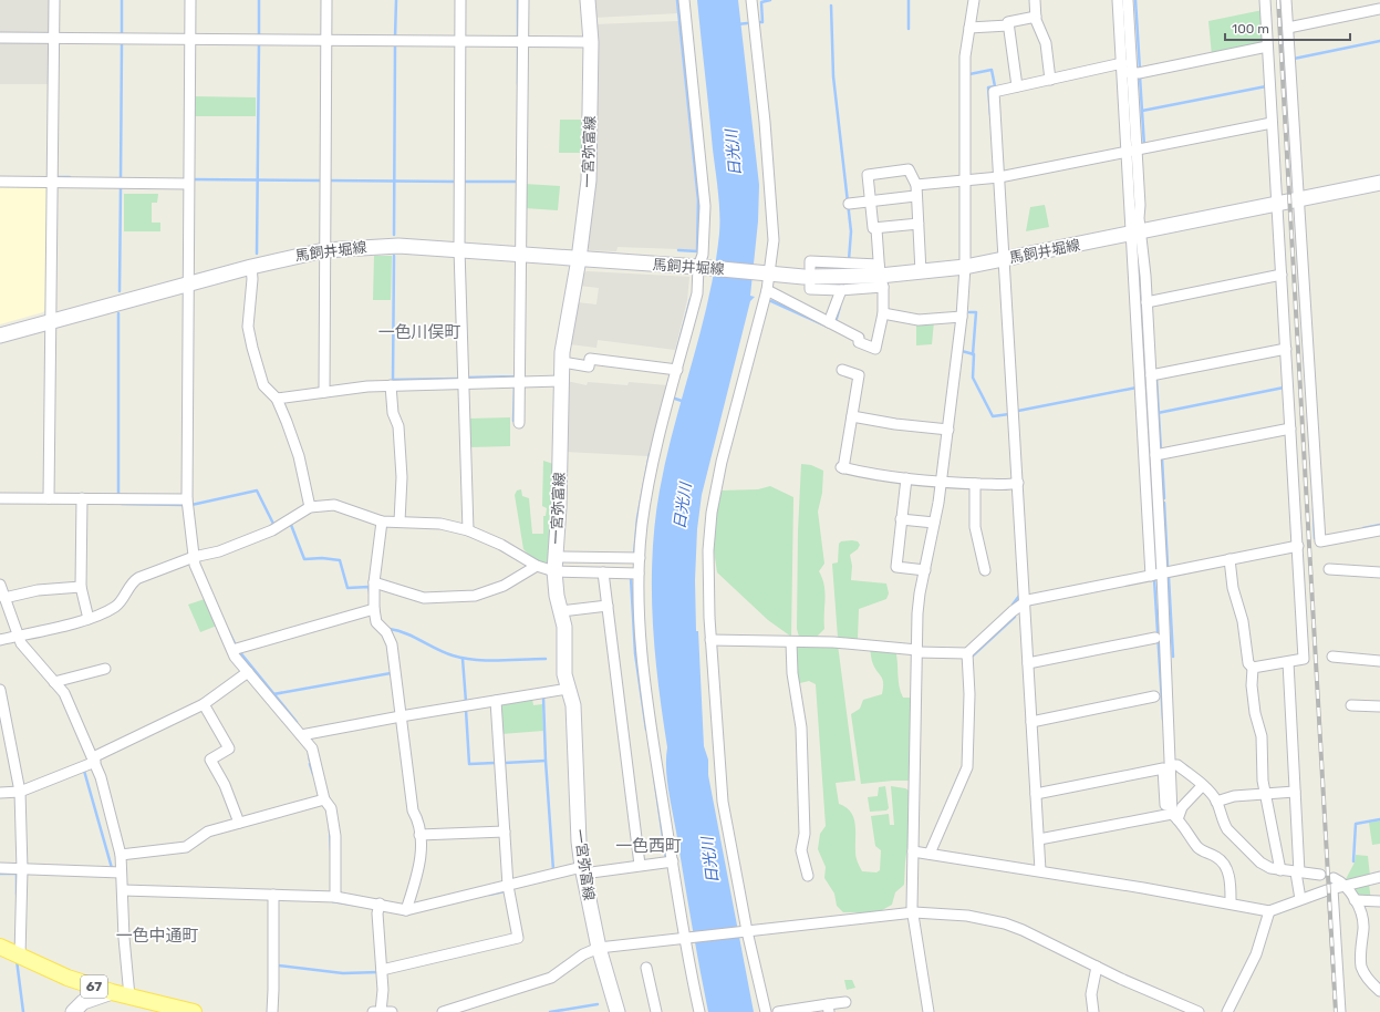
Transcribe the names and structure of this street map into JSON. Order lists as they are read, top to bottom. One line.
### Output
{"streets":{"main road":["一宮弥富線","馬飼井堀線","67"]},"crossings":[["一宮弥富線","馬飼井堀線"]],"districts":["一色川俣町","一色西町","一色中通町"],"water":["日光川"],"scale_bar":"100 m"}
